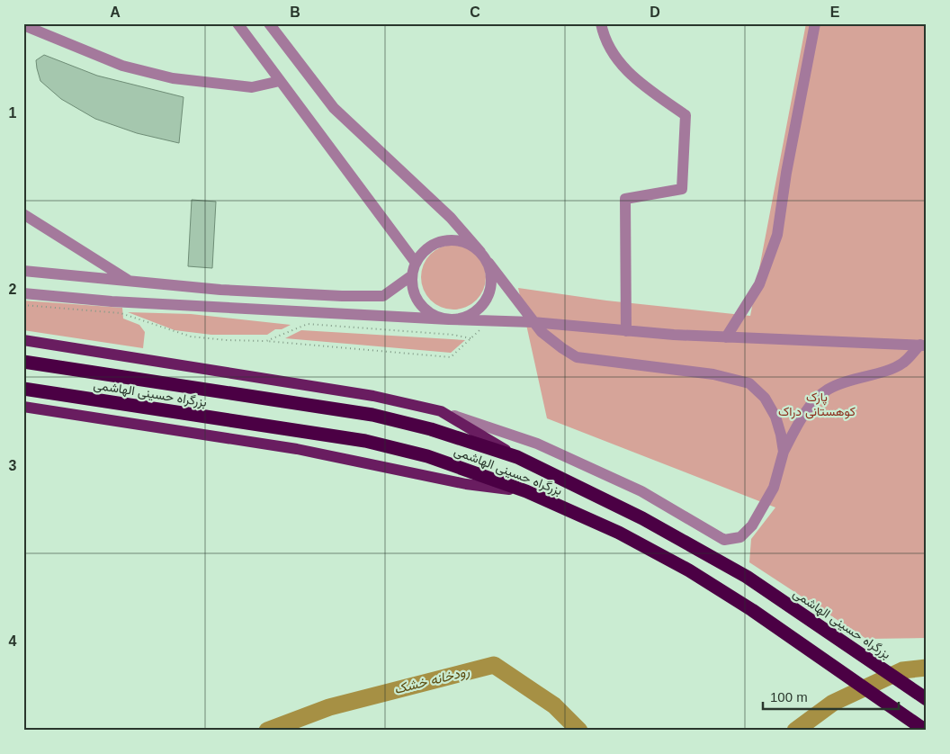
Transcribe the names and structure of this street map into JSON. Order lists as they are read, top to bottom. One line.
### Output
{"streets":{"highway":["بزرگراه حسینی الهاشمی"]},"water":["رودخانه خشک"],"parks":["پارک کوهستانی دراک"],"scale_bar":"100 m","grid":{"columns":["A","B","C","D","E"],"rows":["1","2","3","4"]}}
